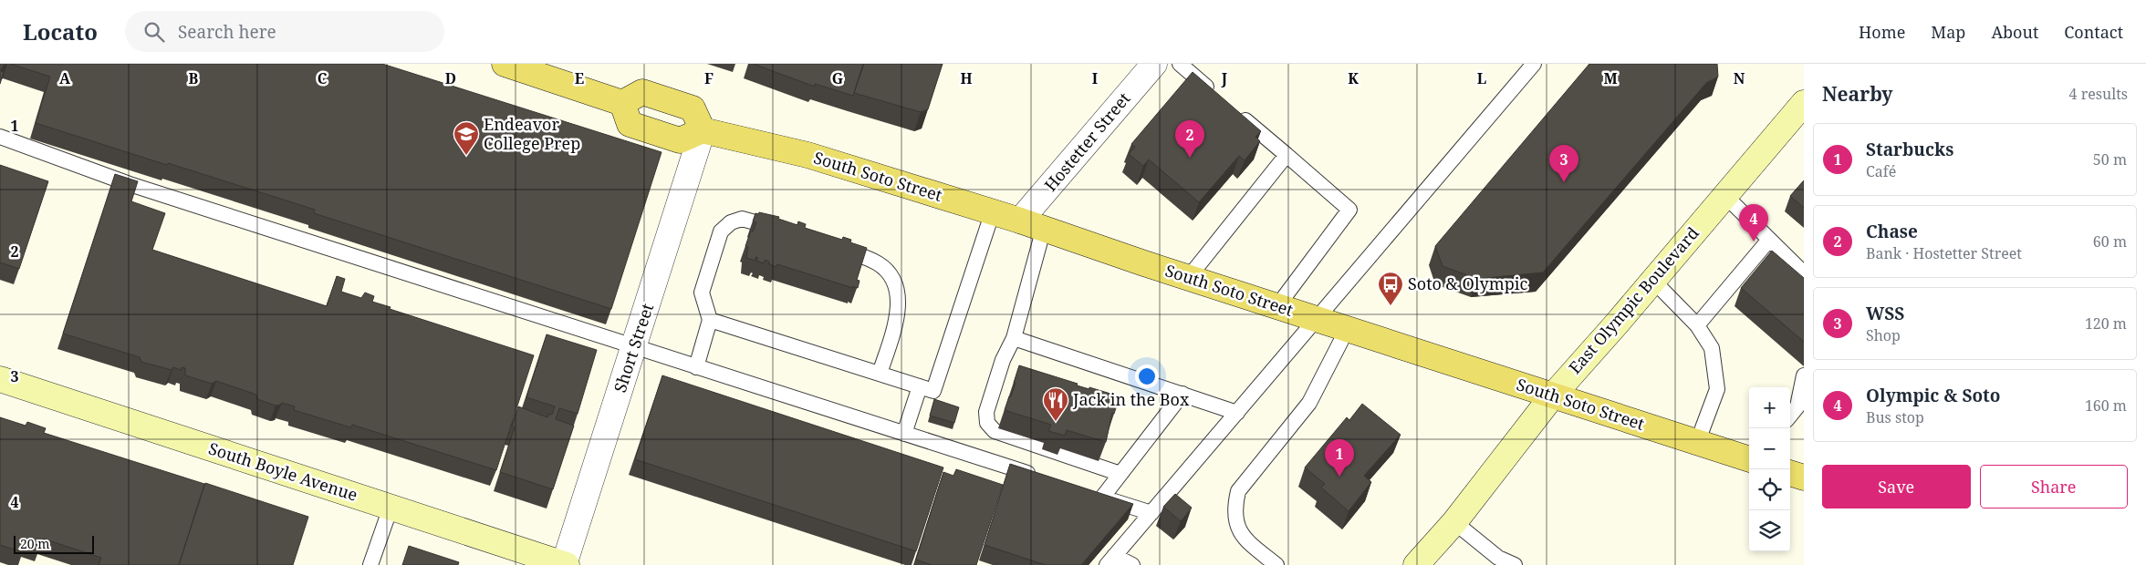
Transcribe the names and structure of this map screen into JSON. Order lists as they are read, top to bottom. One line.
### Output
{"streets":{"main road":["South Soto Street","East Olympic Boulevard","South Boyle Avenue"],"street":["Hostetter Street","Short Street"]},"crossings":[["Hostetter Street","South Soto Street"],["South Soto Street","East Olympic Boulevard"],["South Soto Street","Short Street"],["Short Street","South Boyle Avenue"]],"places":{"school or university":["Endeavor College Prep"],"bus stop":["Soto & Olympic"],"restaurant":["Jack in the Box"]},"scale_bar":"20 m","page":{"header":"Locato","search":"Search here","nav":["Home","Map","About","Contact"],"heading":["Nearby","4 results"],"pins":["2","3","4","1"],"list":[{"mark":"1","name":"Starbucks","note":"Café","value":"50 m"},{"mark":"2","name":"Chase","note":"Bank · Hostetter Street","value":"60 m"},{"mark":"3","name":"WSS","note":"Shop","value":"120 m"},{"mark":"4","name":"Olympic & Soto","note":"Bus stop","value":"160 m"}],"map_buttons":["+","−"],"buttons":["Save","Share"],"scale":"20 m"},"grid":{"columns":["A","B","C","D","E","F","G","H","I","J","K","L","M","N"],"rows":["1","2","3","4"]}}
